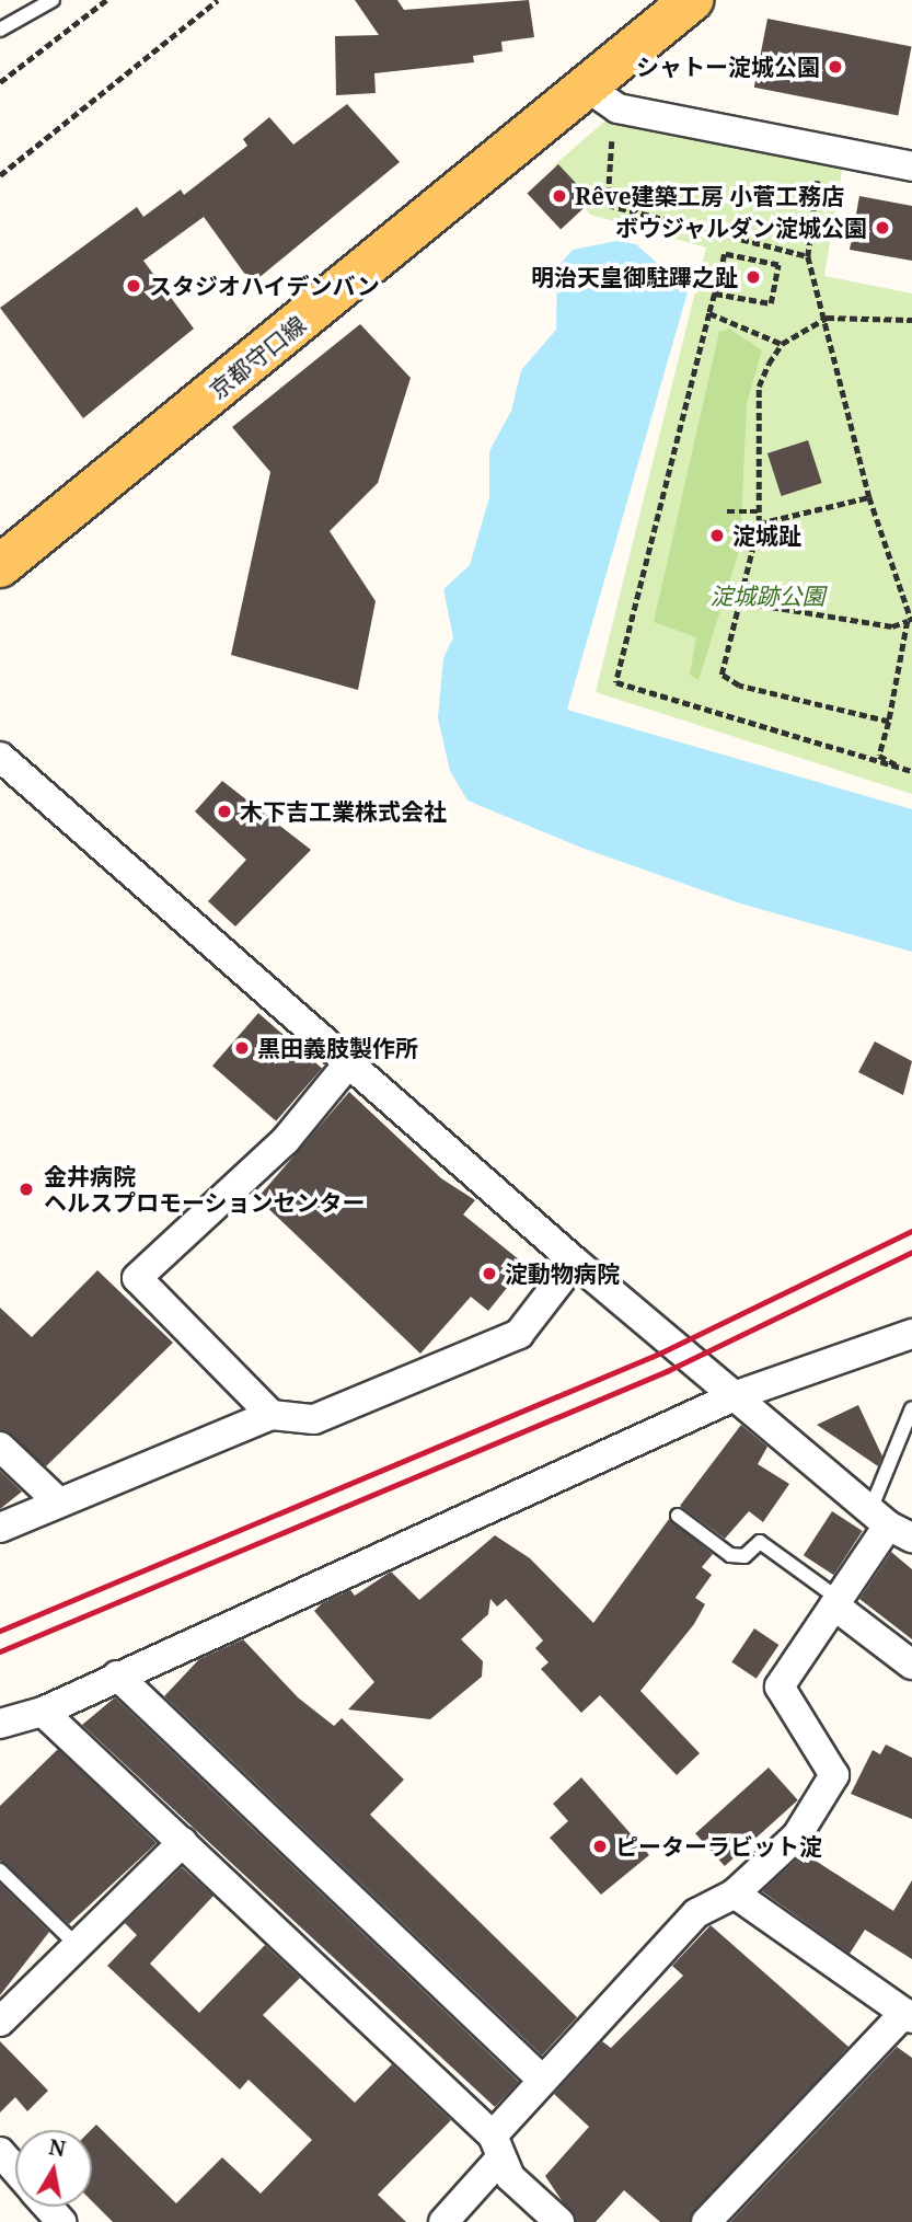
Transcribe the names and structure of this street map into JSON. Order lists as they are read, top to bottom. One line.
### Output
{"streets":{"main road":["京都守口線"]},"parks":["淀城跡公園"],"places":["シャトー淀城公園","Rêve建築工房 小菅工務店","ボウジャルダン淀城公園","明治天皇御駐蹕之趾","スタジオハイデンバン","淀城趾","木下吉工業株式会社","黒田義肢製作所","金井病院 ヘルスプロモーションセンター","淀動物病院","ピーターラビット淀"],"north":"top"}
